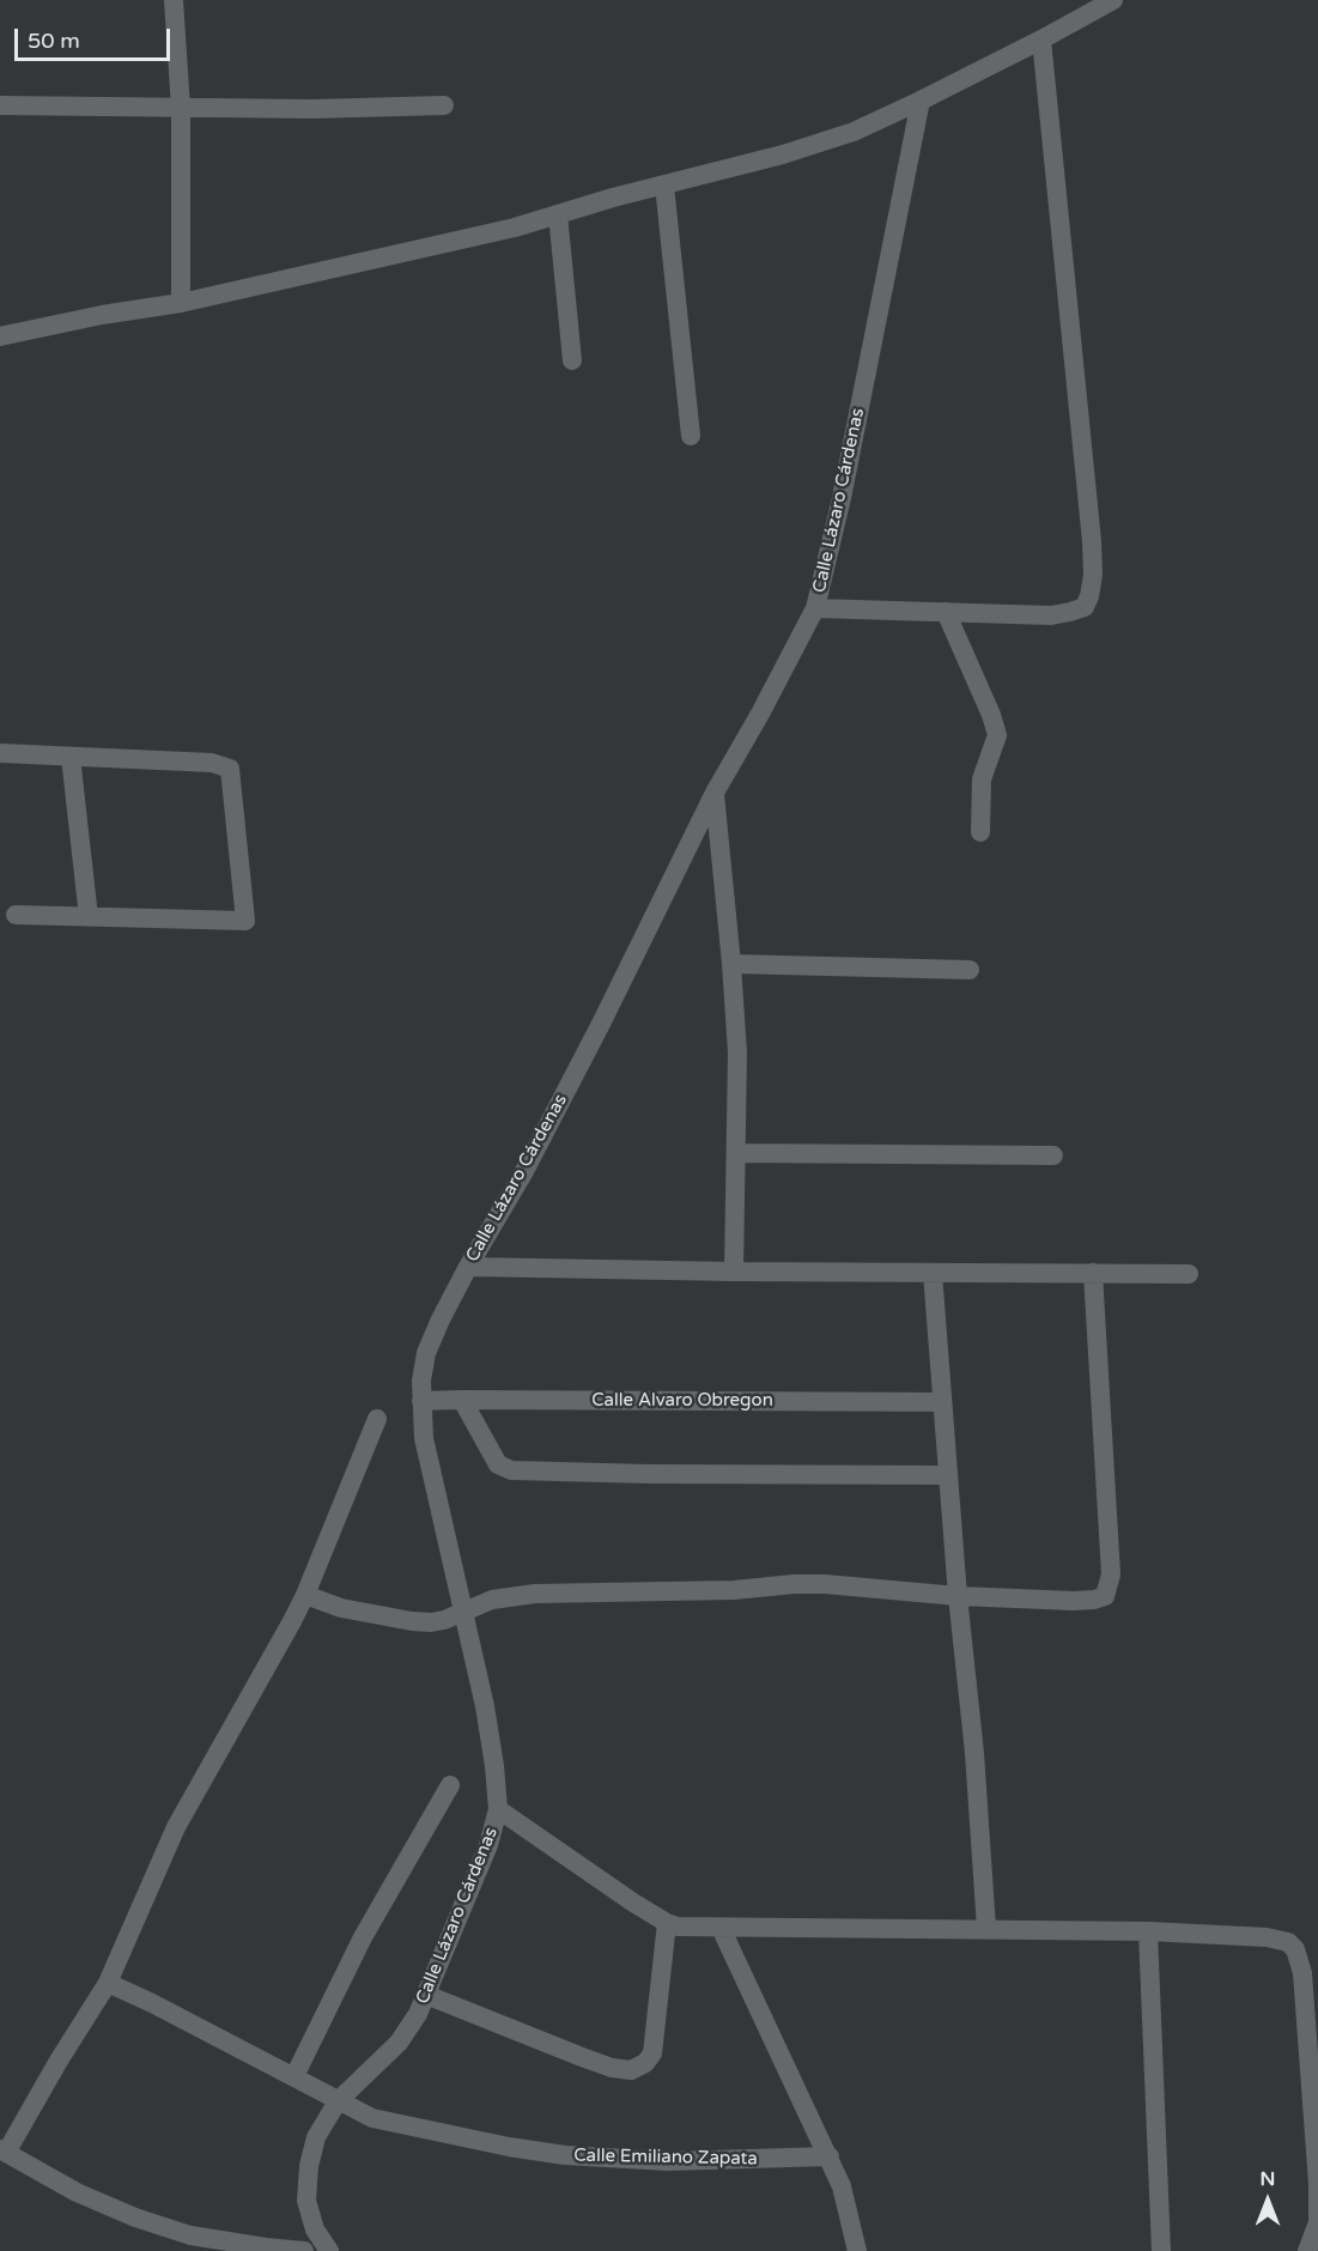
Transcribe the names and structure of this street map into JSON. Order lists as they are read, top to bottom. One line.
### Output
{"streets":{"street":["Calle Lázaro Cárdenas","Calle Alvaro Obregon","Calle Emiliano Zapata"]},"crossings":[["Calle Lázaro Cárdenas","Calle Alvaro Obregon"],["Calle Lázaro Cárdenas","Calle Emiliano Zapata"]],"scale_bar":"50 m","north":"top"}
